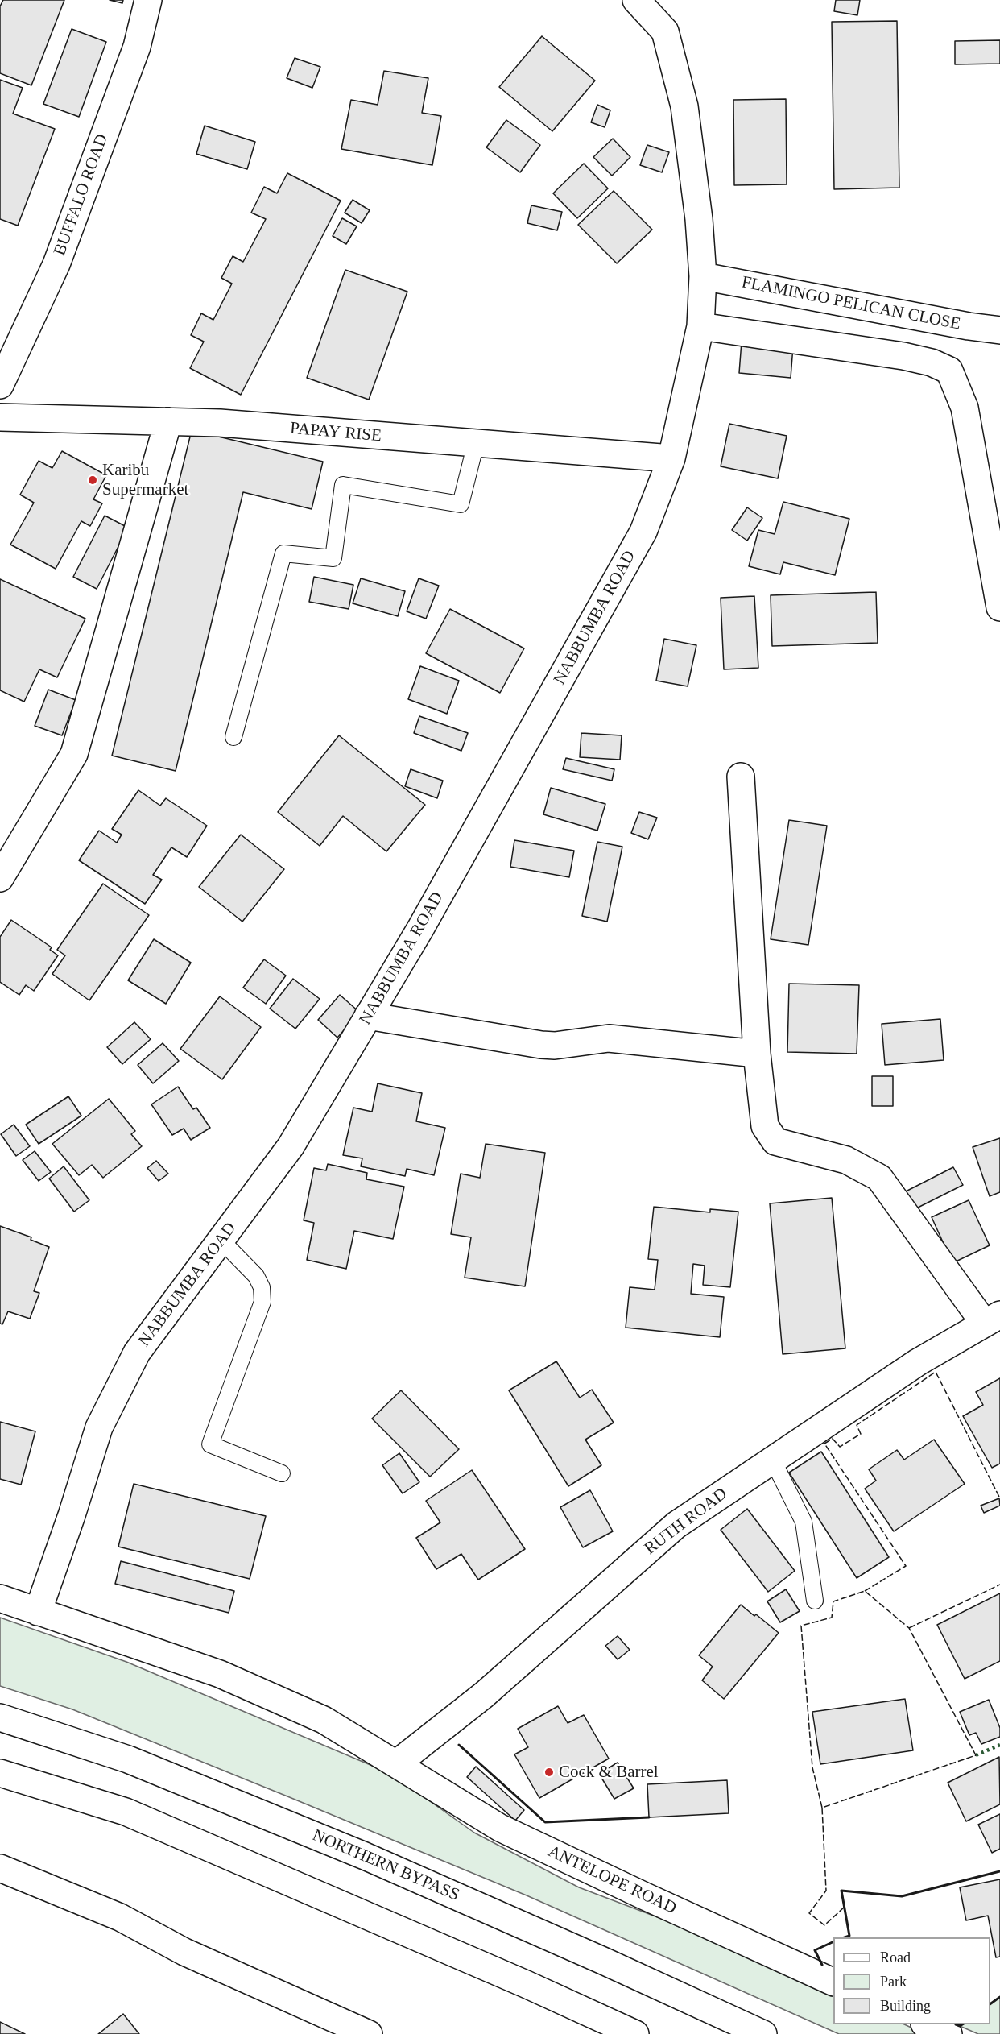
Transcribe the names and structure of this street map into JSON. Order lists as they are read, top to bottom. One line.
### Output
{"streets":{"main road":["BUFFALO ROAD","FLAMINGO PELICAN CLOSE","PAPAY RISE","NABBUMBA ROAD","RUTH ROAD","NORTHERN BYPASS","ANTELOPE ROAD"]},"crossings":[["FLAMINGO PELICAN CLOSE","NABBUMBA ROAD"],["PAPAY RISE","NABBUMBA ROAD"],["NABBUMBA ROAD","ANTELOPE ROAD"],["RUTH ROAD","ANTELOPE ROAD"]],"places":["Karibu Supermarket","Cock & Barrel"],"legend":["Road","Park","Building"]}
